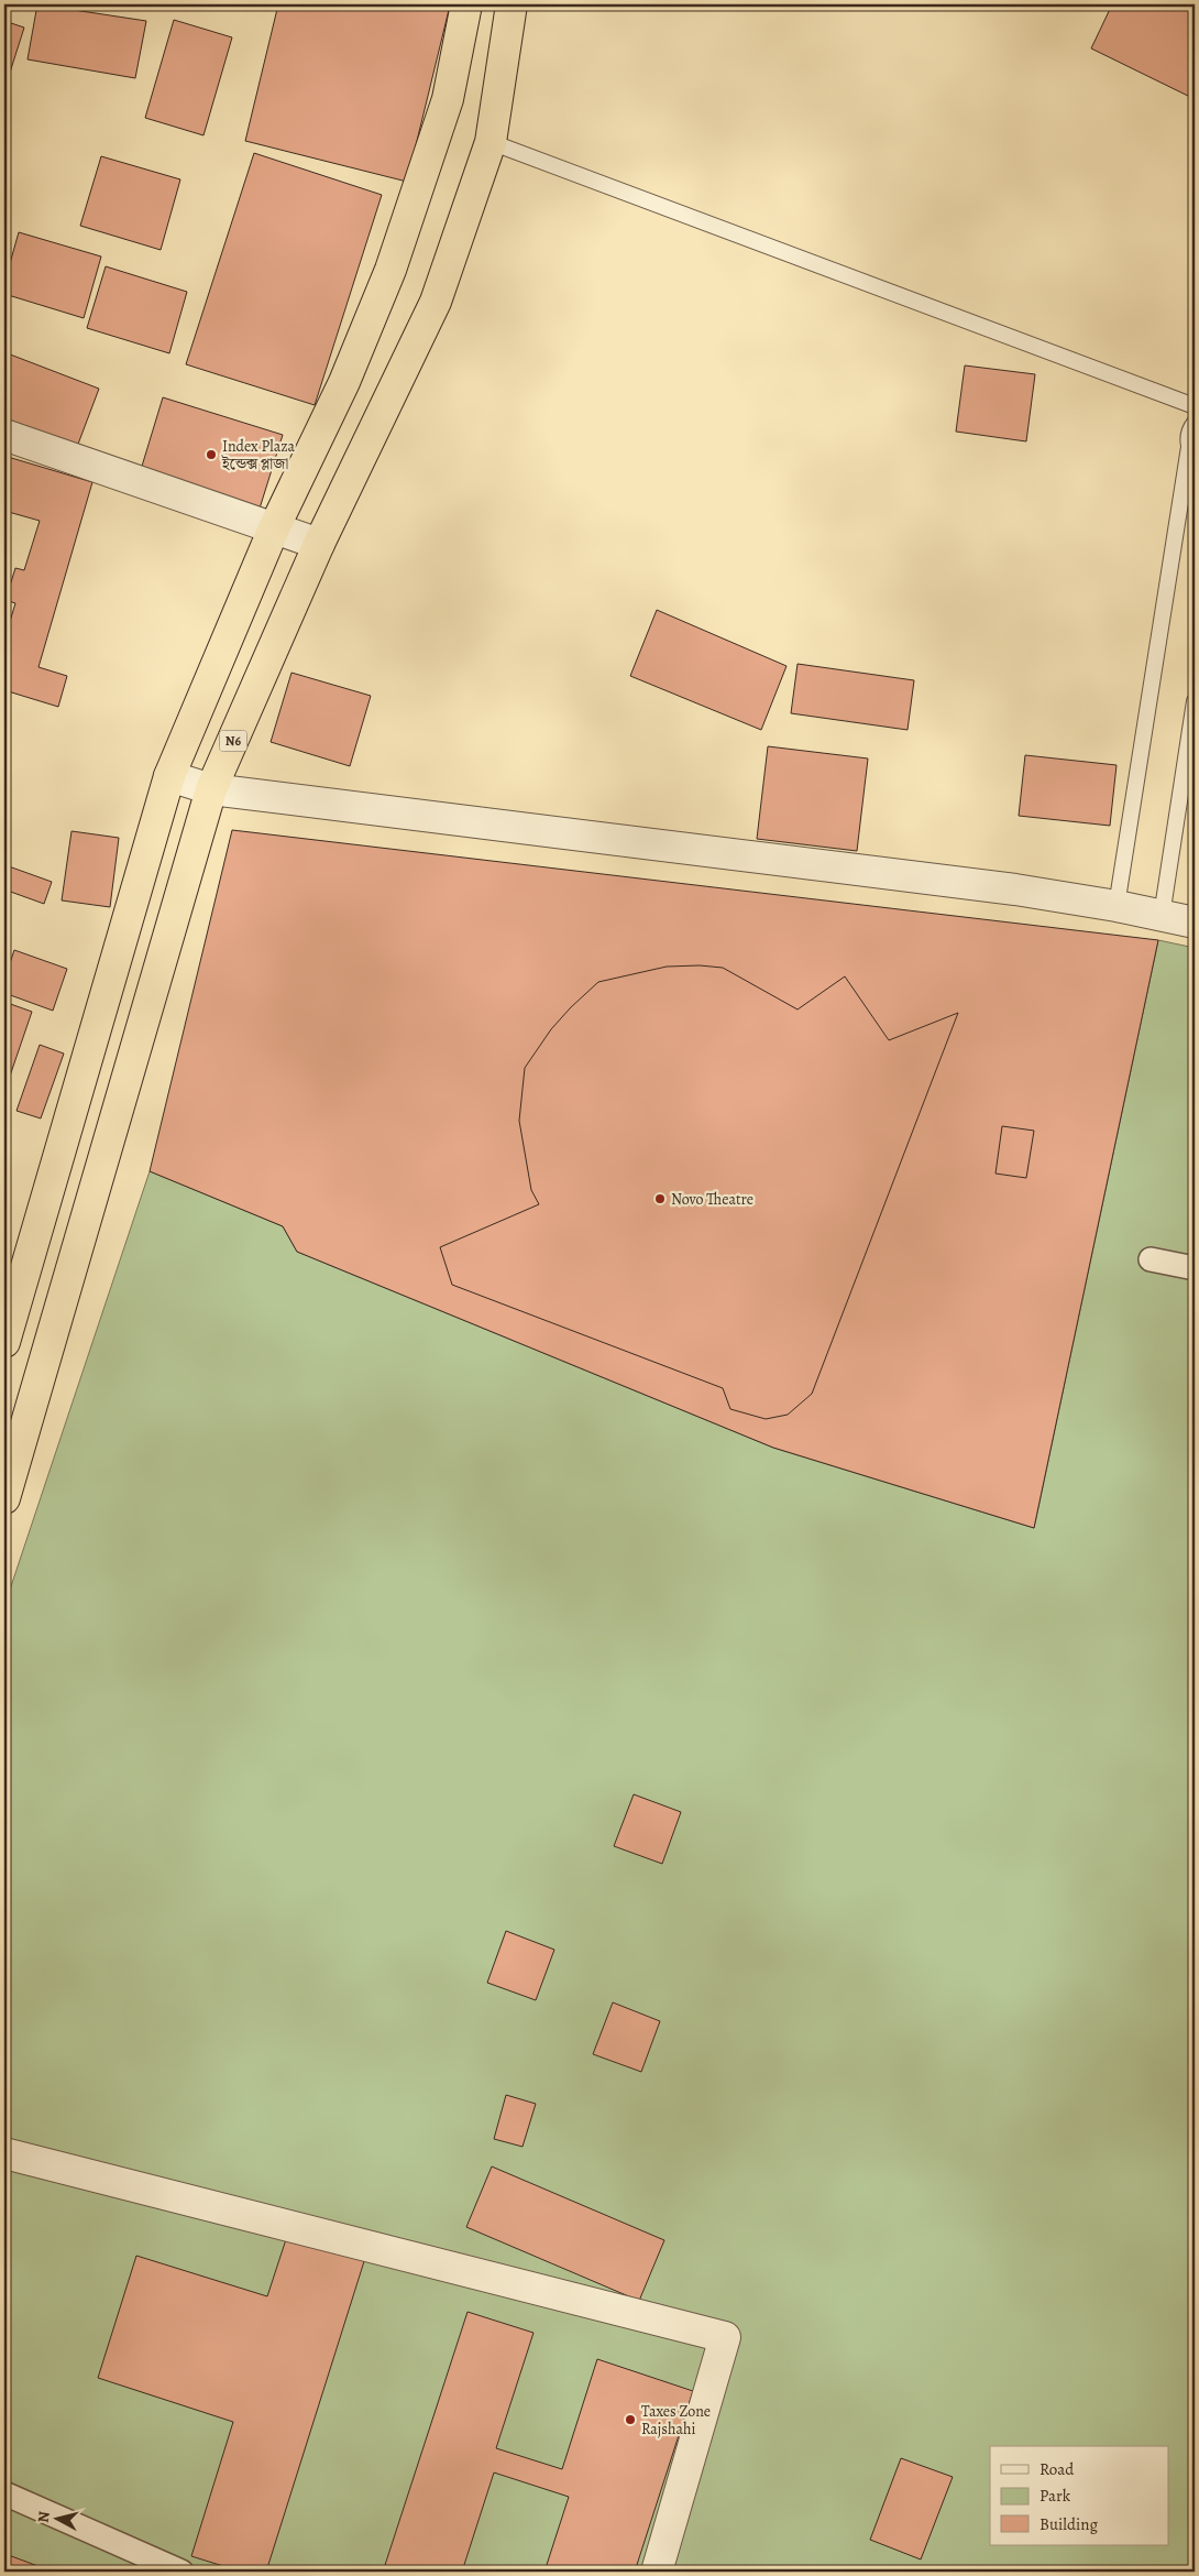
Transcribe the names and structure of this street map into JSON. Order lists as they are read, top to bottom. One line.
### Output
{"streets":{"highway":["N6"]},"places":["Index Plaza ইন্ডেক্স প্লাজা","Novo Theatre","Taxes Zone Rajshahi"],"legend":["Road","Park","Building"],"north":"left"}
